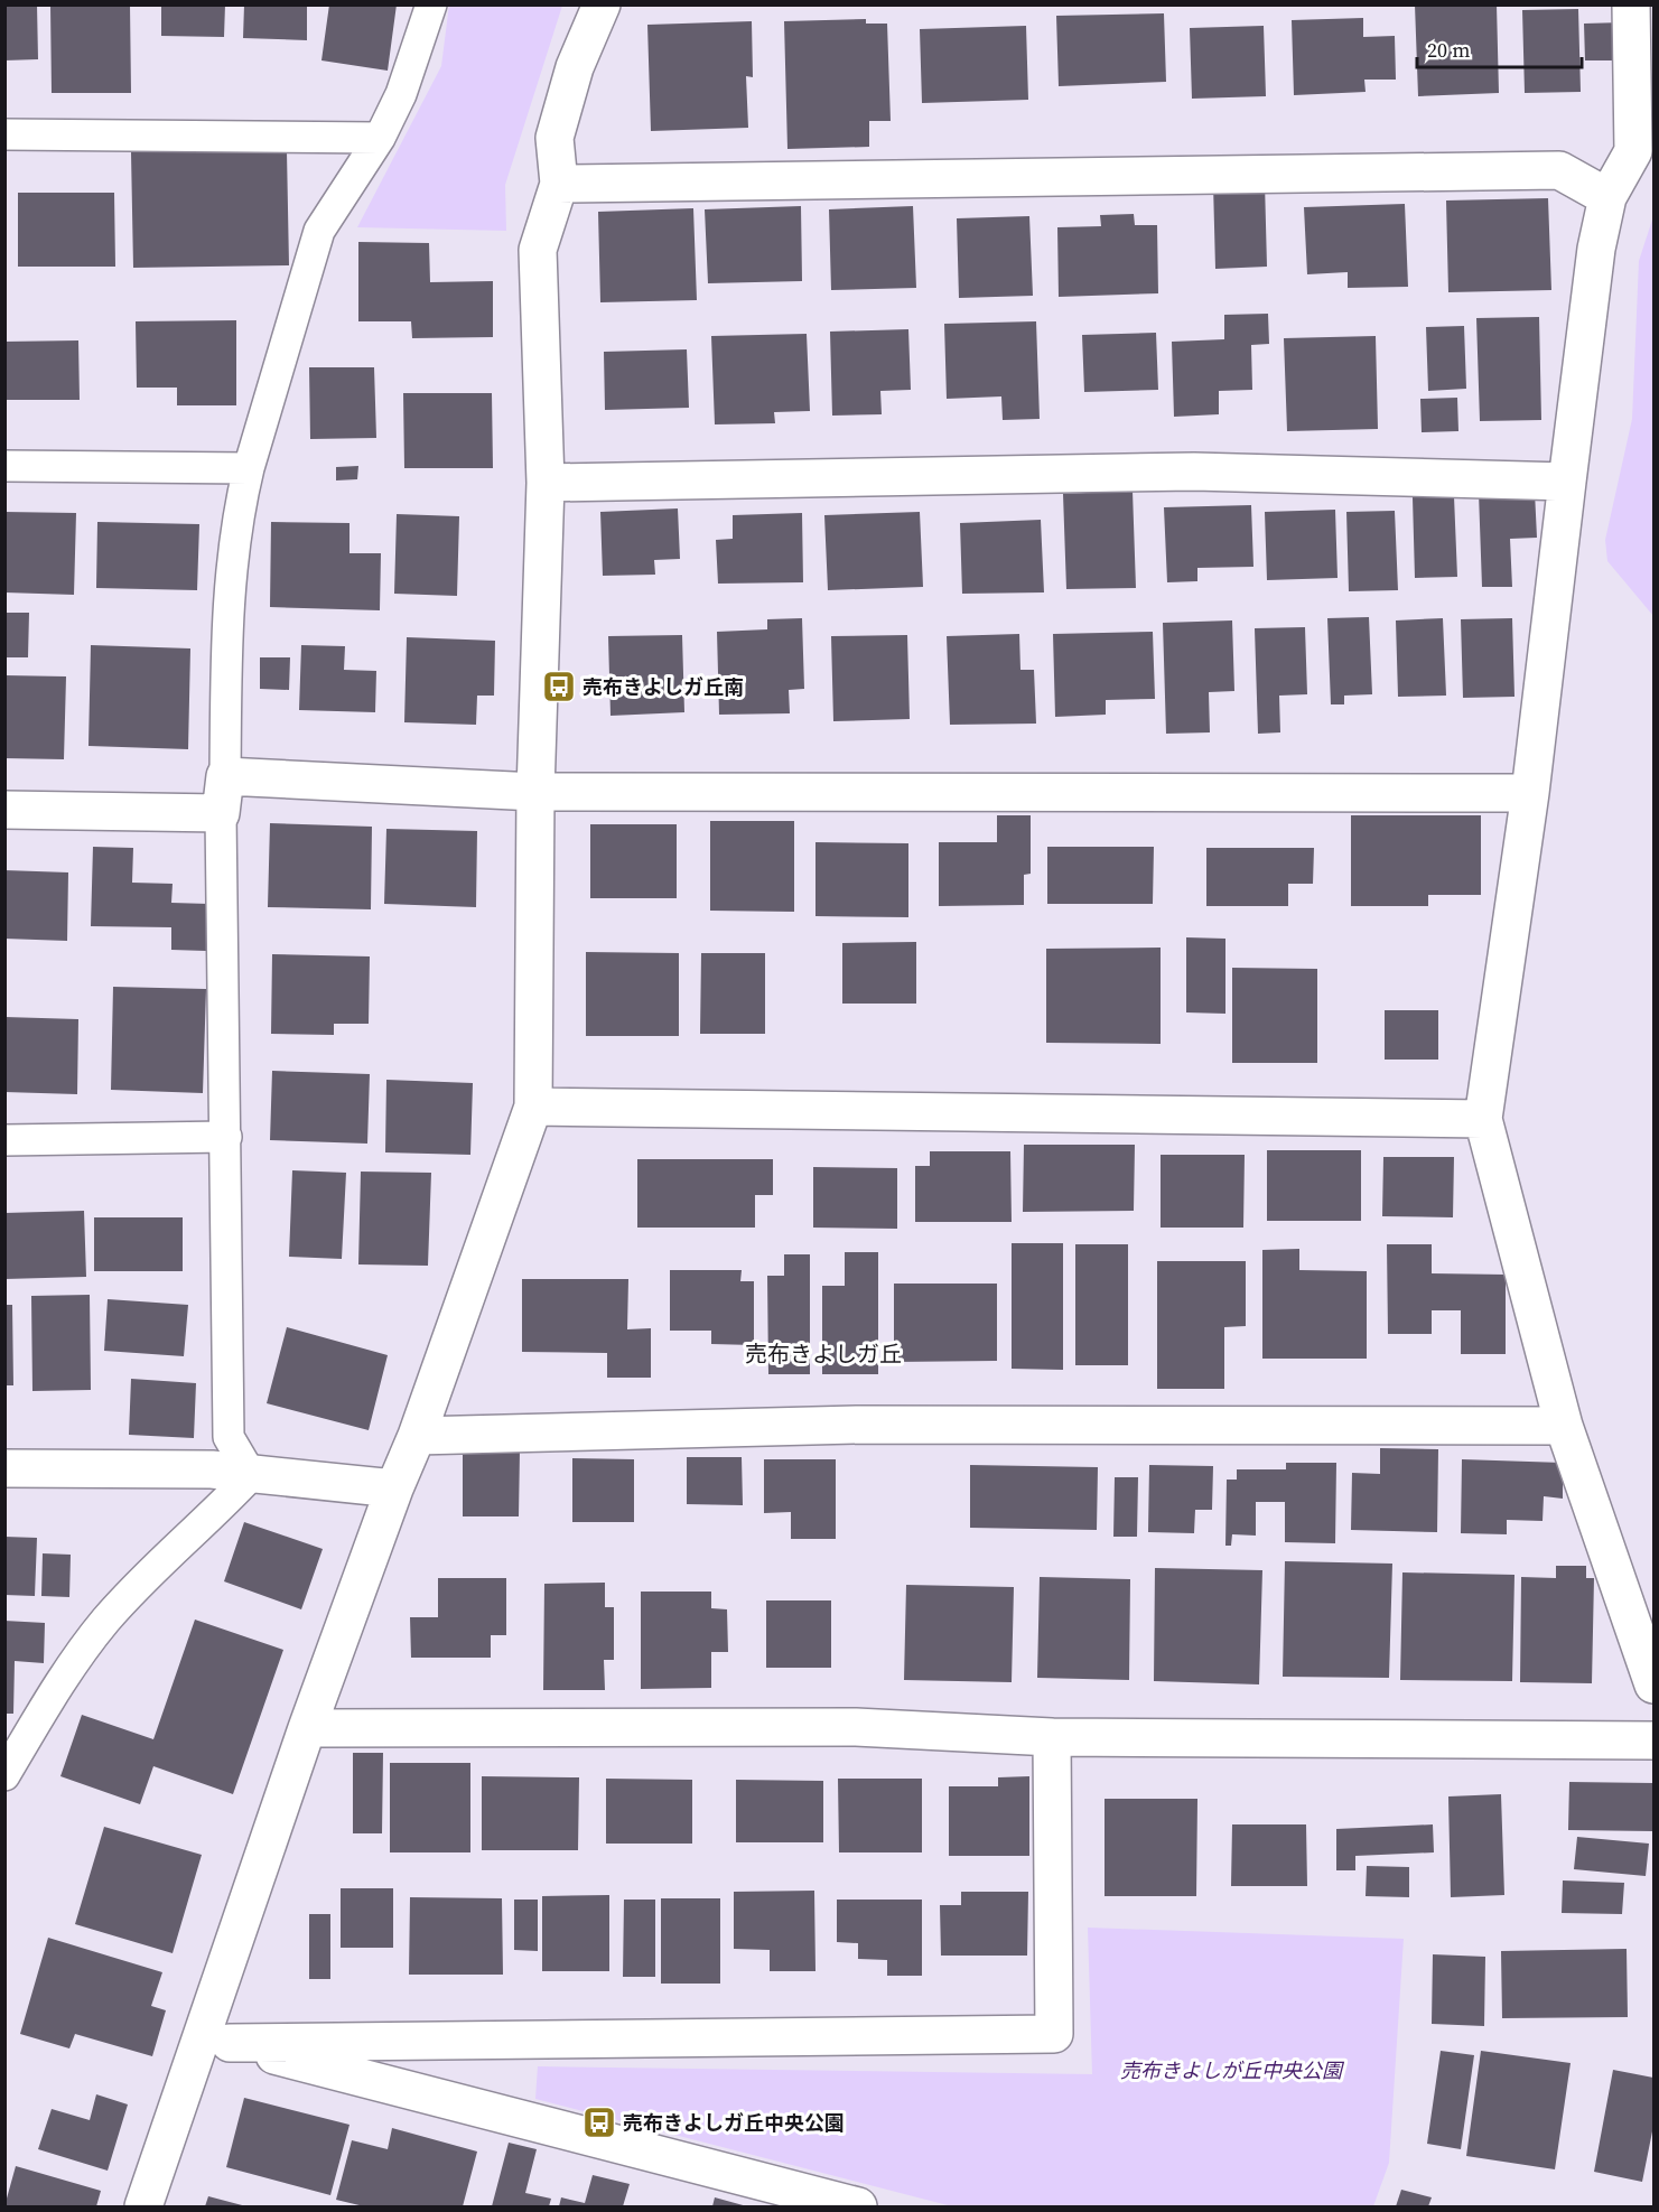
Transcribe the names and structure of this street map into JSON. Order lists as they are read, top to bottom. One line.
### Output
{"districts":["売布きよしガ丘"],"parks":["売布きよしが丘中央公園"],"places":{"bus stop":["売布きよしガ丘南","売布きよしガ丘中央公園"]},"scale_bar":"20 m"}
